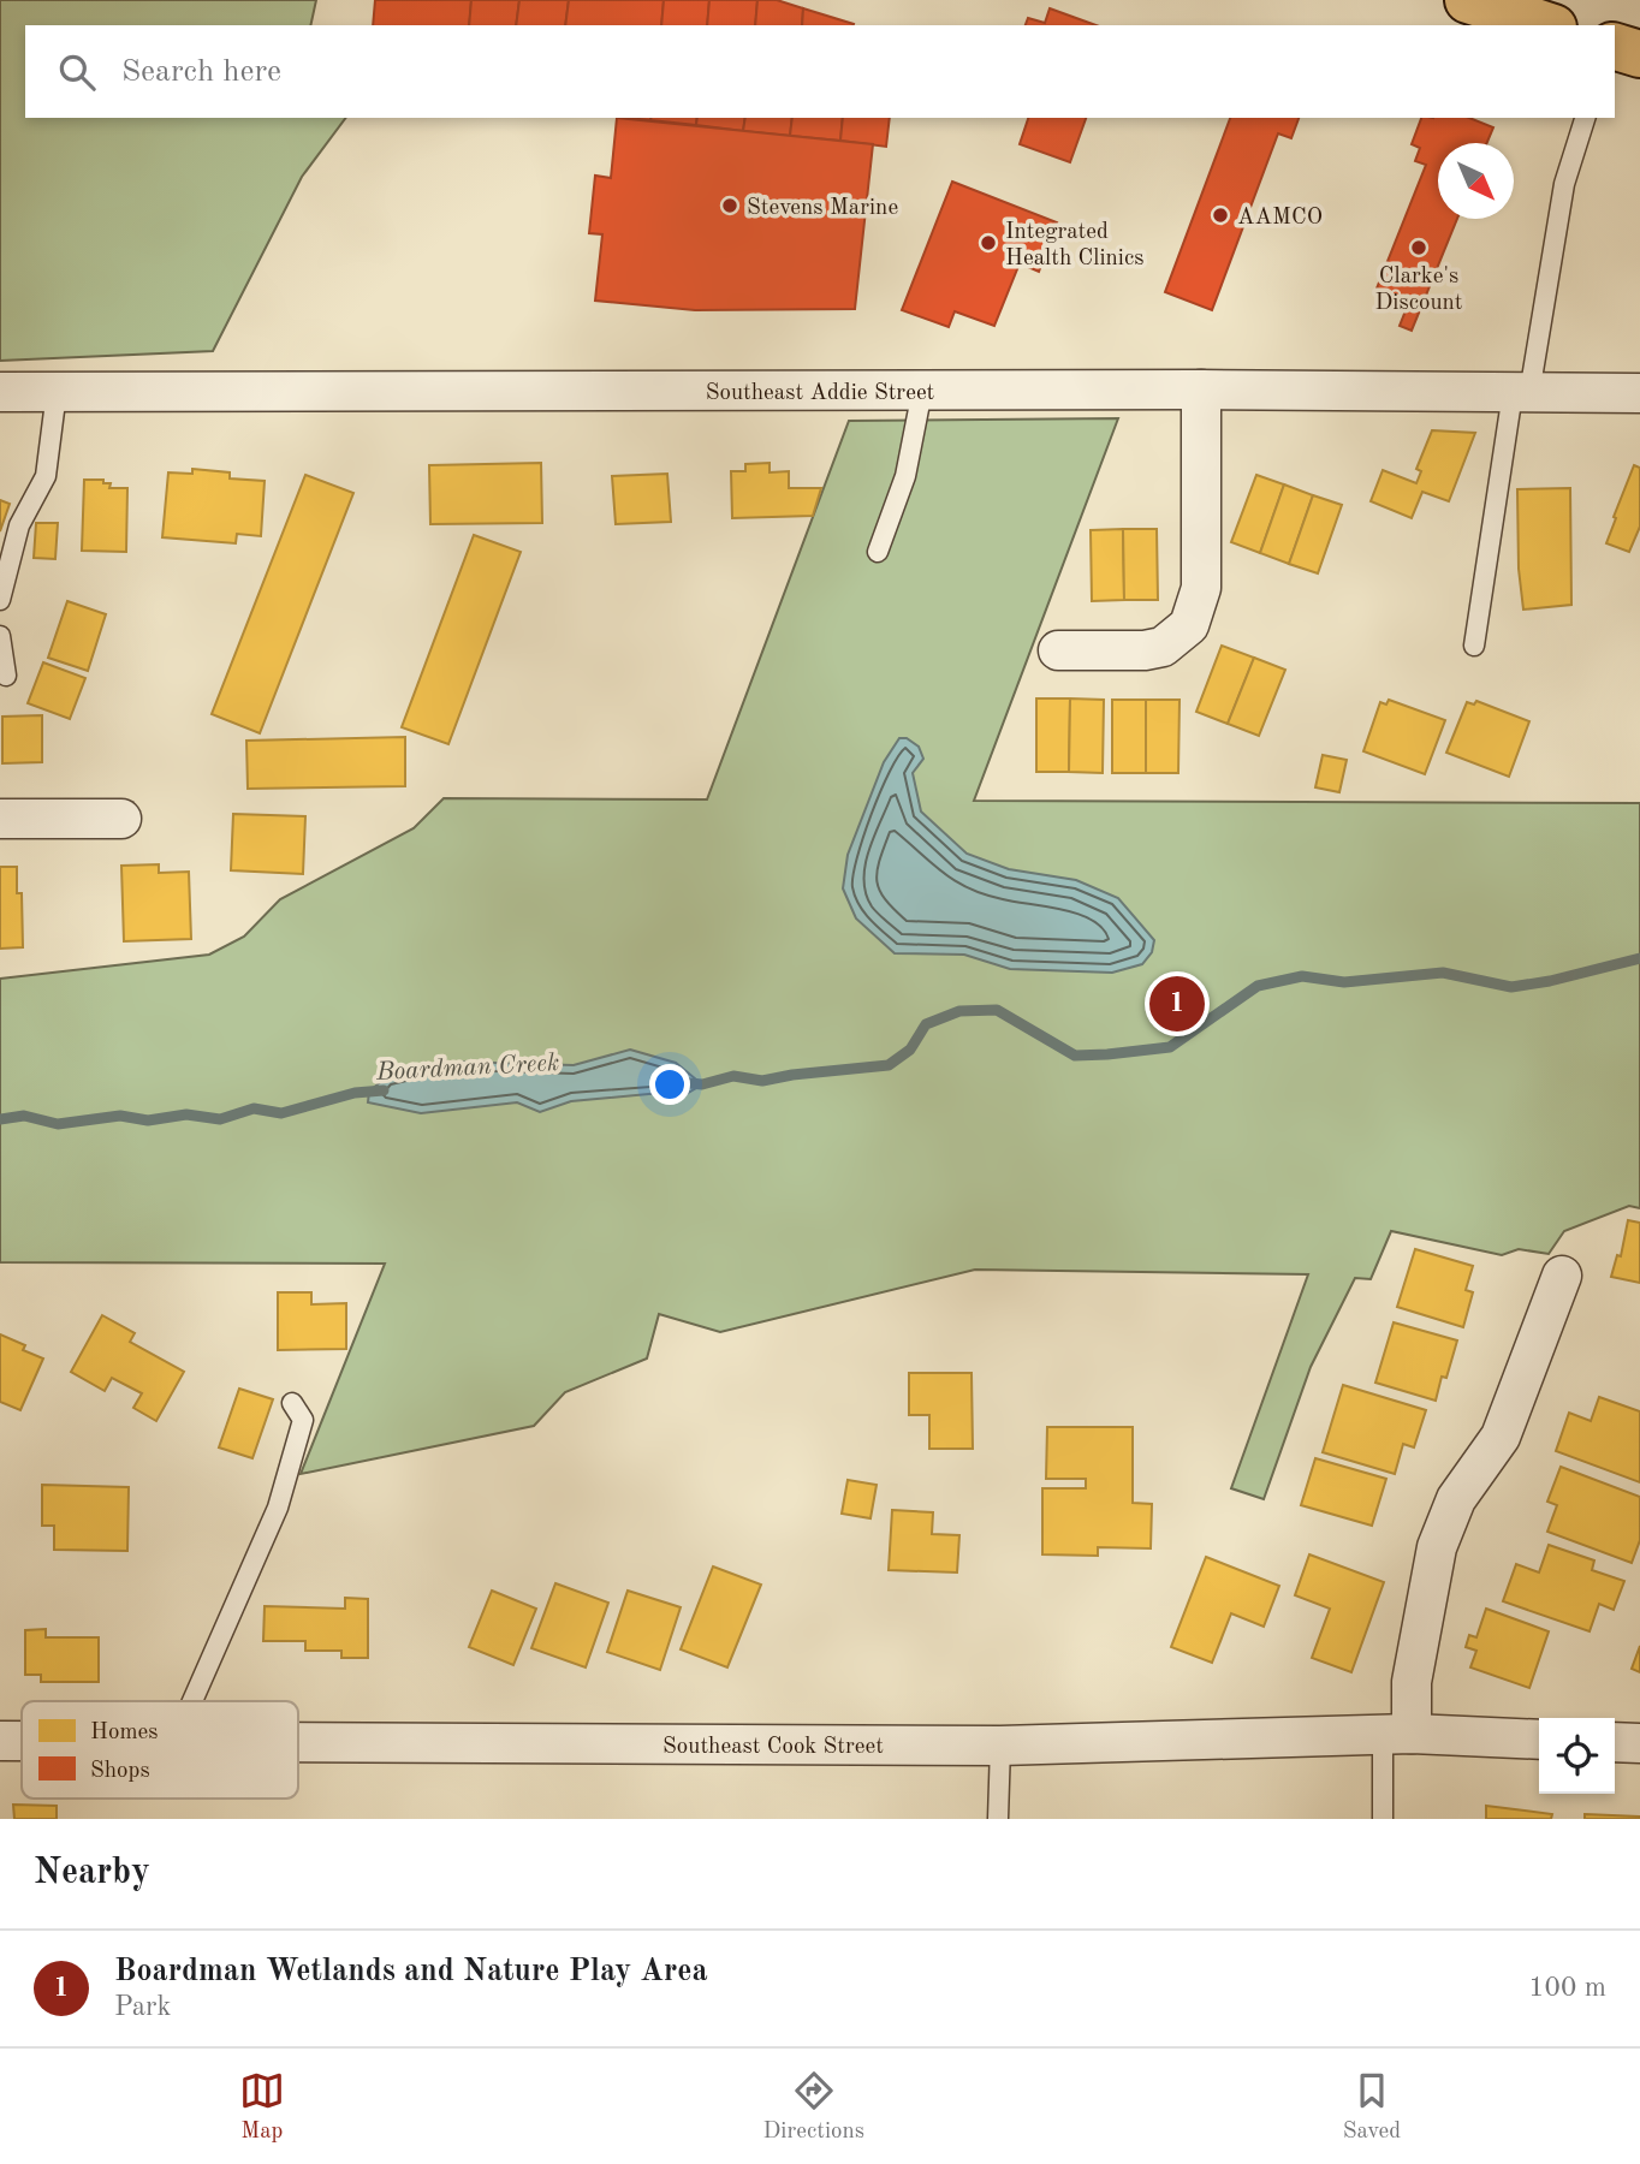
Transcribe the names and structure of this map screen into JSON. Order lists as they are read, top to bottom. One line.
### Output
{"streets":{"street":["Southeast Addie Street","Southeast Cook Street"]},"water":["Boardman Creek"],"places":["Stevens Marine","AAMCO","Integrated Health Clinics","Clarke's Discount"],"legend":["Homes","Shops"],"north":"bottom right","page":{"search":"Search here","pins":"1","heading":"Nearby","list":[{"mark":"1","name":"Boardman Wetlands and Nature Play Area","note":"Park","value":"100 m"}],"nav":["Map","Directions","Saved"]}}
